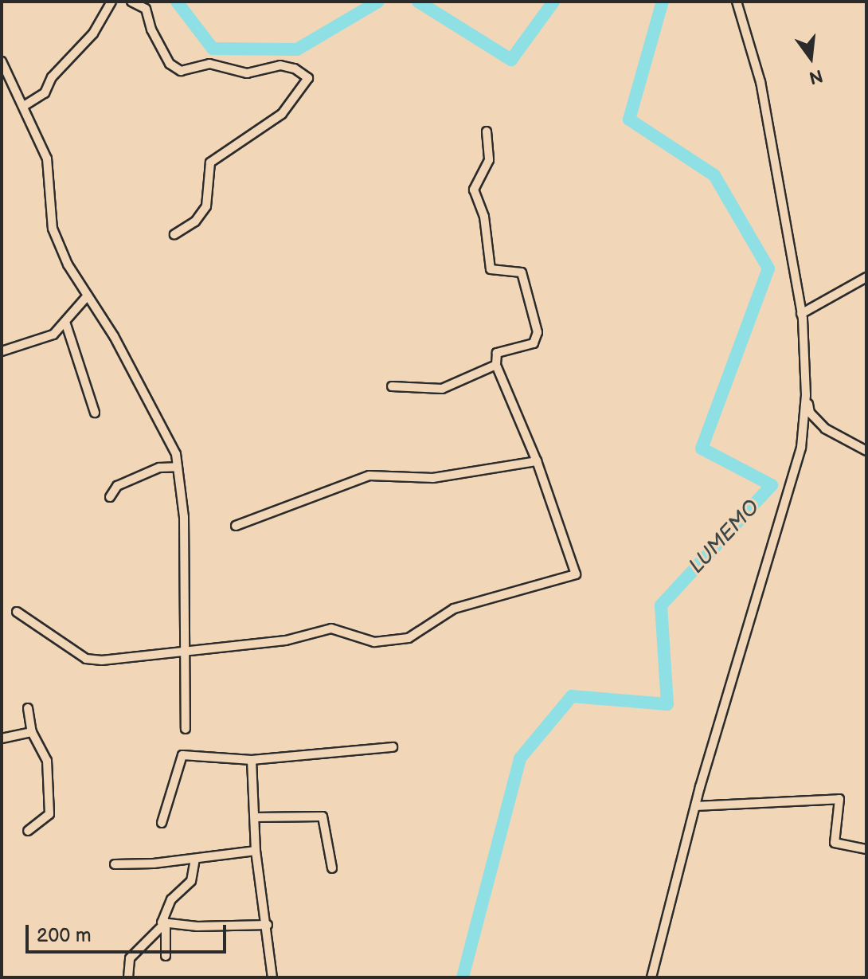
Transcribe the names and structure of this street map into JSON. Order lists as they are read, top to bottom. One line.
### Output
{"water":["LUMEMO"],"scale_bar":"200 m","north":"bottom"}
